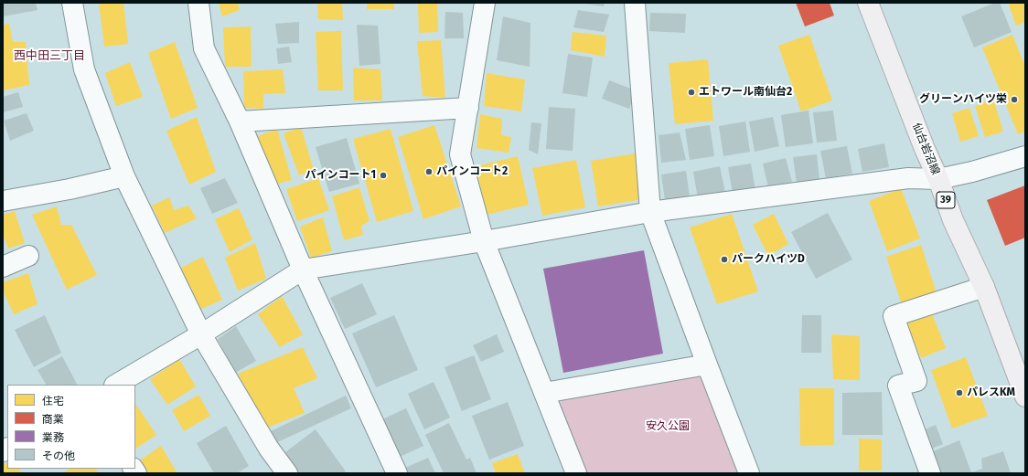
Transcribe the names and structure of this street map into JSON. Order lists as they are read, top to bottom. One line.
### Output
{"streets":{"main road":["仙台岩沼線","39"]},"districts":["西中田三丁目"],"parks":["安久公園"],"places":["エトワール南仙台2","グリーンハイツ栄","パインコート2","パインコート1","パークハイツD","パレスKM"],"legend":["住宅","商業","業務","その他"]}
